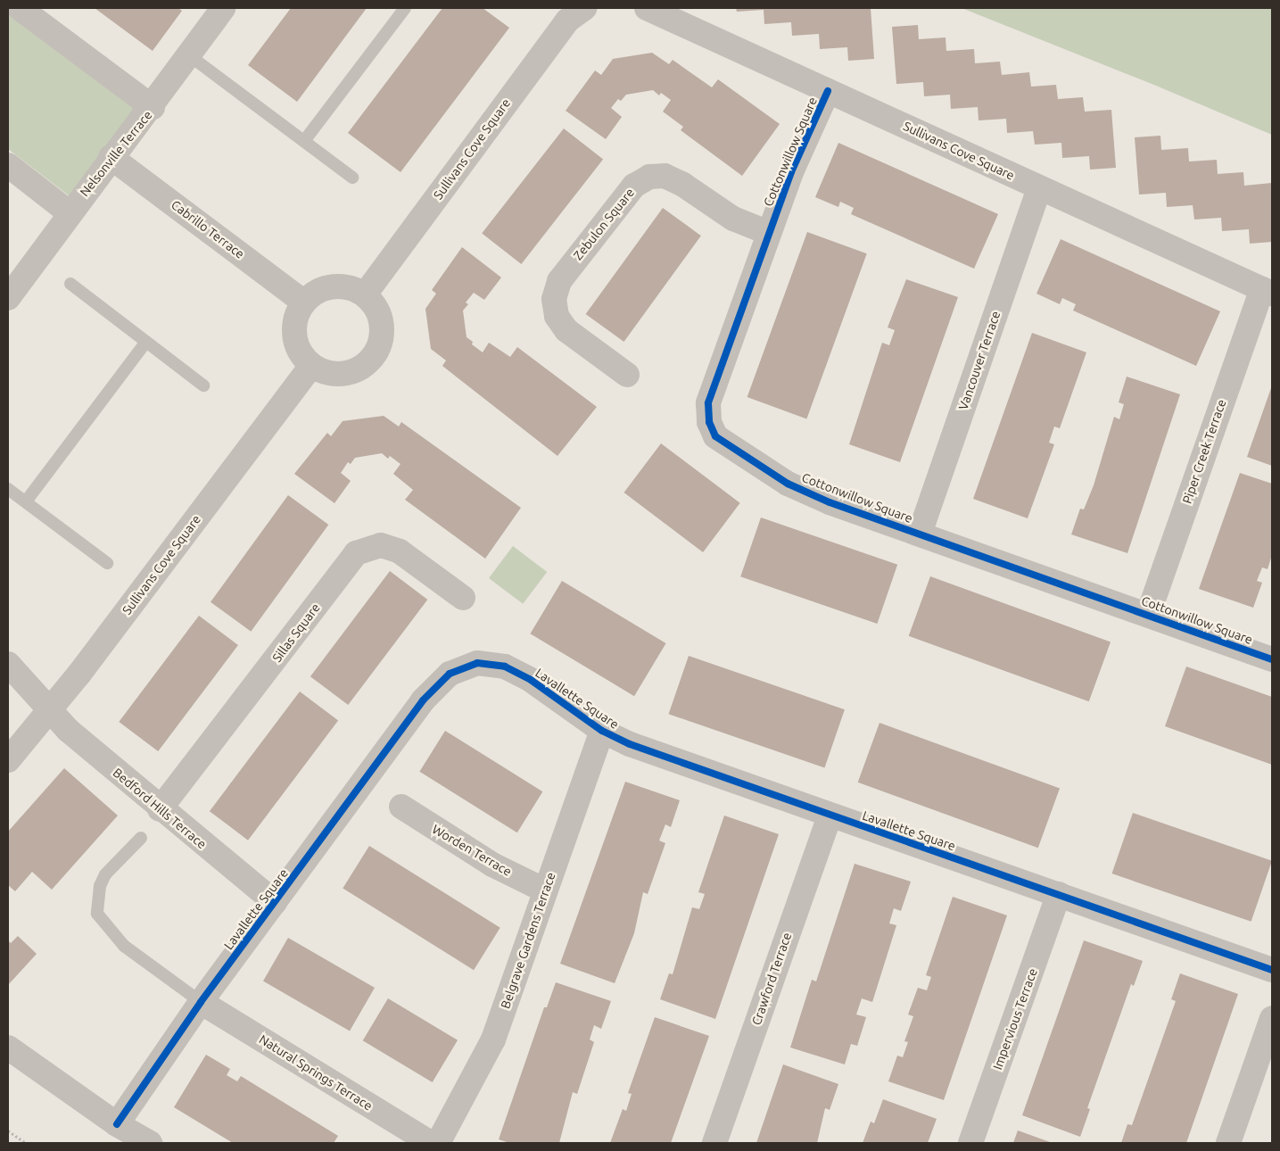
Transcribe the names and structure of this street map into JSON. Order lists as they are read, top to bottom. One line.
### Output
{"streets":{"street":["Sullivans Cove Square","Cottonwillow Square","Nelsonville Terrace","Zebulon Square","Cabrillo Terrace","Vancouver Terrace","Piper Creek Terrace","Sillas Square","Lavallette Square","Bedford Hills Terrace","Worden Terrace","Belgrave Gardens Terrace","Crawford Terrace","Impervious Terrace","Natural Springs Terrace"]},"crossings":[["Sullivans Cove Square","Cottonwillow Square"],["Sullivans Cove Square","Cabrillo Terrace"],["Sullivans Cove Square","Vancouver Terrace"],["Sullivans Cove Square","Piper Creek Terrace"],["Sullivans Cove Square","Bedford Hills Terrace"],["Cottonwillow Square","Zebulon Square"],["Cottonwillow Square","Vancouver Terrace"],["Cottonwillow Square","Piper Creek Terrace"],["Nelsonville Terrace","Cabrillo Terrace"],["Sillas Square","Bedford Hills Terrace"],["Lavallette Square","Bedford Hills Terrace"],["Lavallette Square","Belgrave Gardens Terrace"],["Lavallette Square","Crawford Terrace"],["Lavallette Square","Impervious Terrace"],["Lavallette Square","Natural Springs Terrace"],["Worden Terrace","Belgrave Gardens Terrace"]]}
